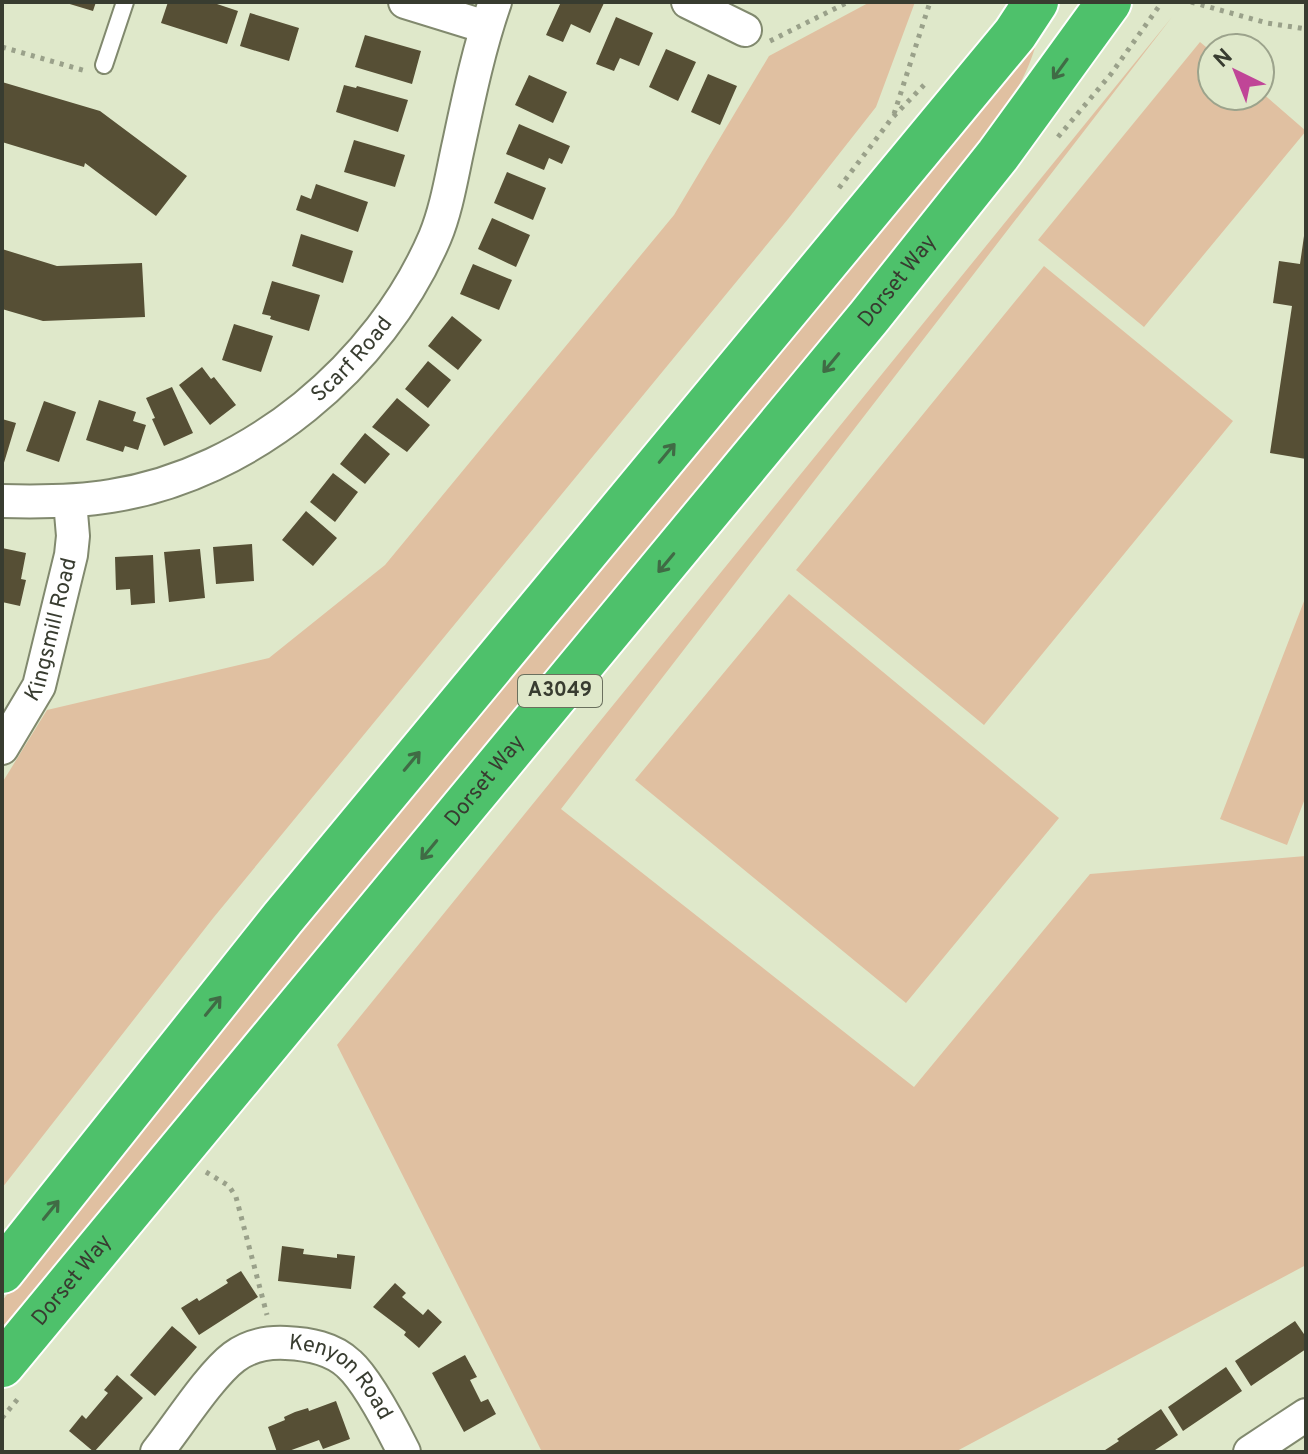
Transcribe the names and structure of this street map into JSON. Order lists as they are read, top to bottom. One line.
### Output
{"streets":{"highway":["Dorset Way","A3049"],"street":["Scarf Road","Kingsmill Road","Kenyon Road"]},"crossings":[["Scarf Road","Kingsmill Road"]],"north":"top left"}
